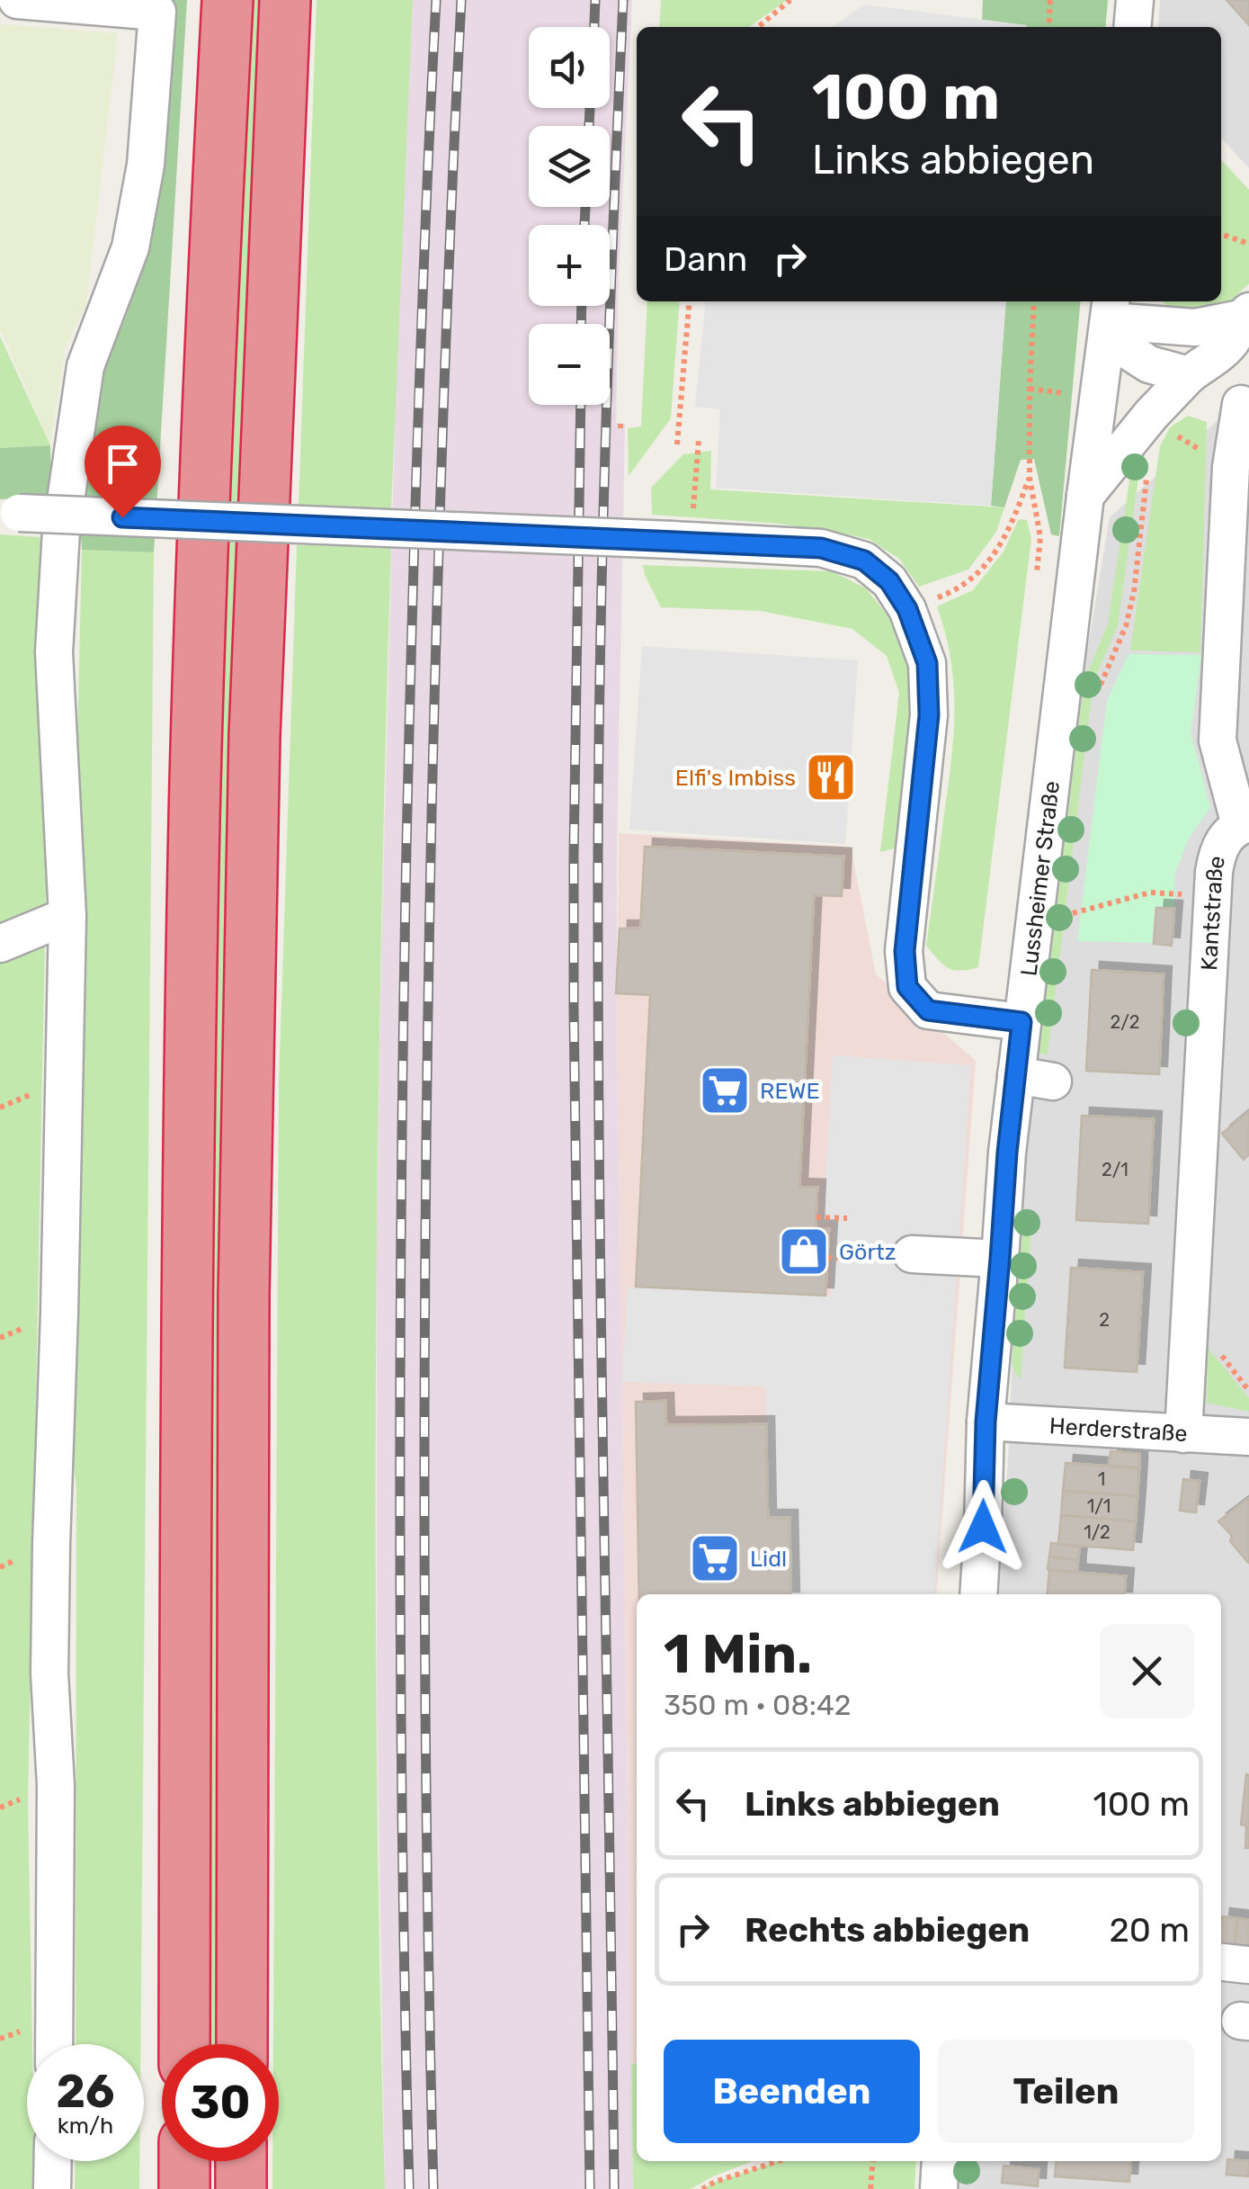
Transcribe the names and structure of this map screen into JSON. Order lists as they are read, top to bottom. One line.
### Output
{"streets":{"street":["Lussheimer Straße","Kantstraße","Herderstraße"]},"crossings":[["Lussheimer Straße","Herderstraße"],["Kantstraße","Herderstraße"]],"places":{"restaurant":["Elfi's Imbiss"],"supermarket":["REWE","Lidl"],"shop":["Görtz"]},"house_numbers":["2/2","2/1","2","1","1/1","1/2"],"page":{"map_buttons":["+","−"],"turn":["100 m","Links abbiegen"],"then":"Dann","heading":["1 Min.","350 m · 08:42"],"list":[{"name":"Links abbiegen","value":"100 m"},{"name":"Rechts abbiegen","value":"20 m"}],"buttons":["Beenden","Teilen"],"speed":"26 km/h","limit":"30"}}
